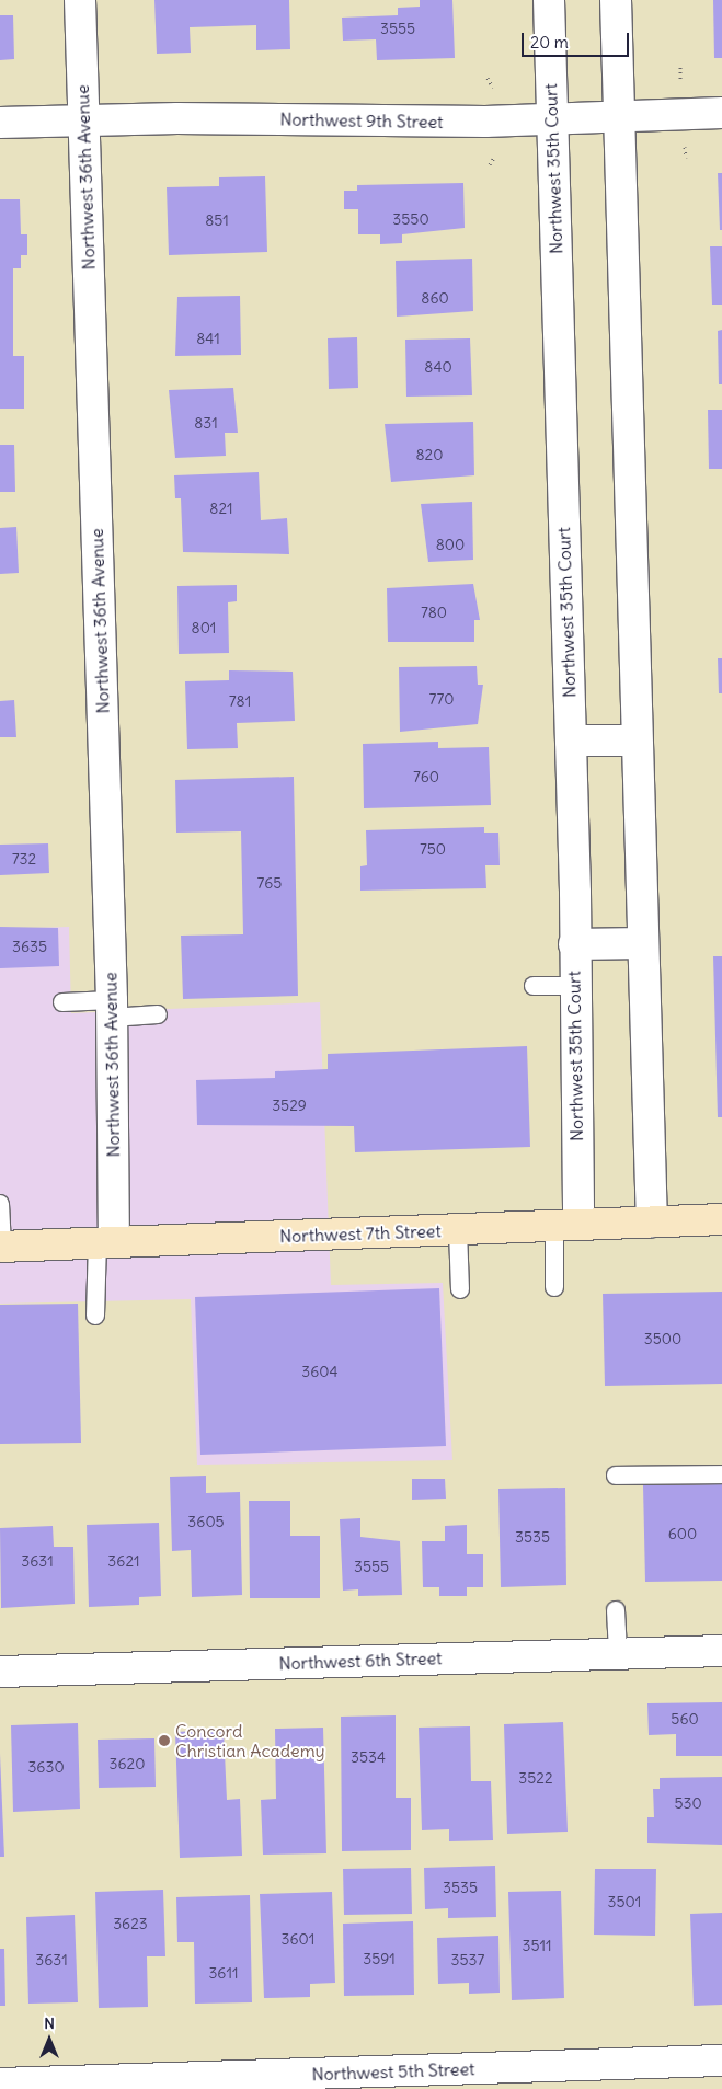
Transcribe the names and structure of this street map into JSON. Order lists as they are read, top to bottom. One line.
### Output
{"streets":{"main road":["Northwest 7th Street"],"street":["Northwest 9th Street","Northwest 35th Court","Northwest 36th Avenue","Northwest 6th Street","Northwest 5th Street"]},"crossings":[["Northwest 9th Street","Northwest 35th Court"],["Northwest 9th Street","Northwest 36th Avenue"],["Northwest 35th Court","Northwest 7th Street"],["Northwest 36th Avenue","Northwest 7th Street"]],"places":["Concord Christian Academy"],"house_numbers":["3555","3550","851","860","841","840","831","820","821","800","780","801","770","781","760","750","732","765","3635","3529","3500","3604","3605","600","3535","3631","3621","3555","560","3534","3620","3630","3522","530","3535","3501","3623","3601","3511","3591","3631","3537","3611"],"scale_bar":"20 m","north":"top"}
